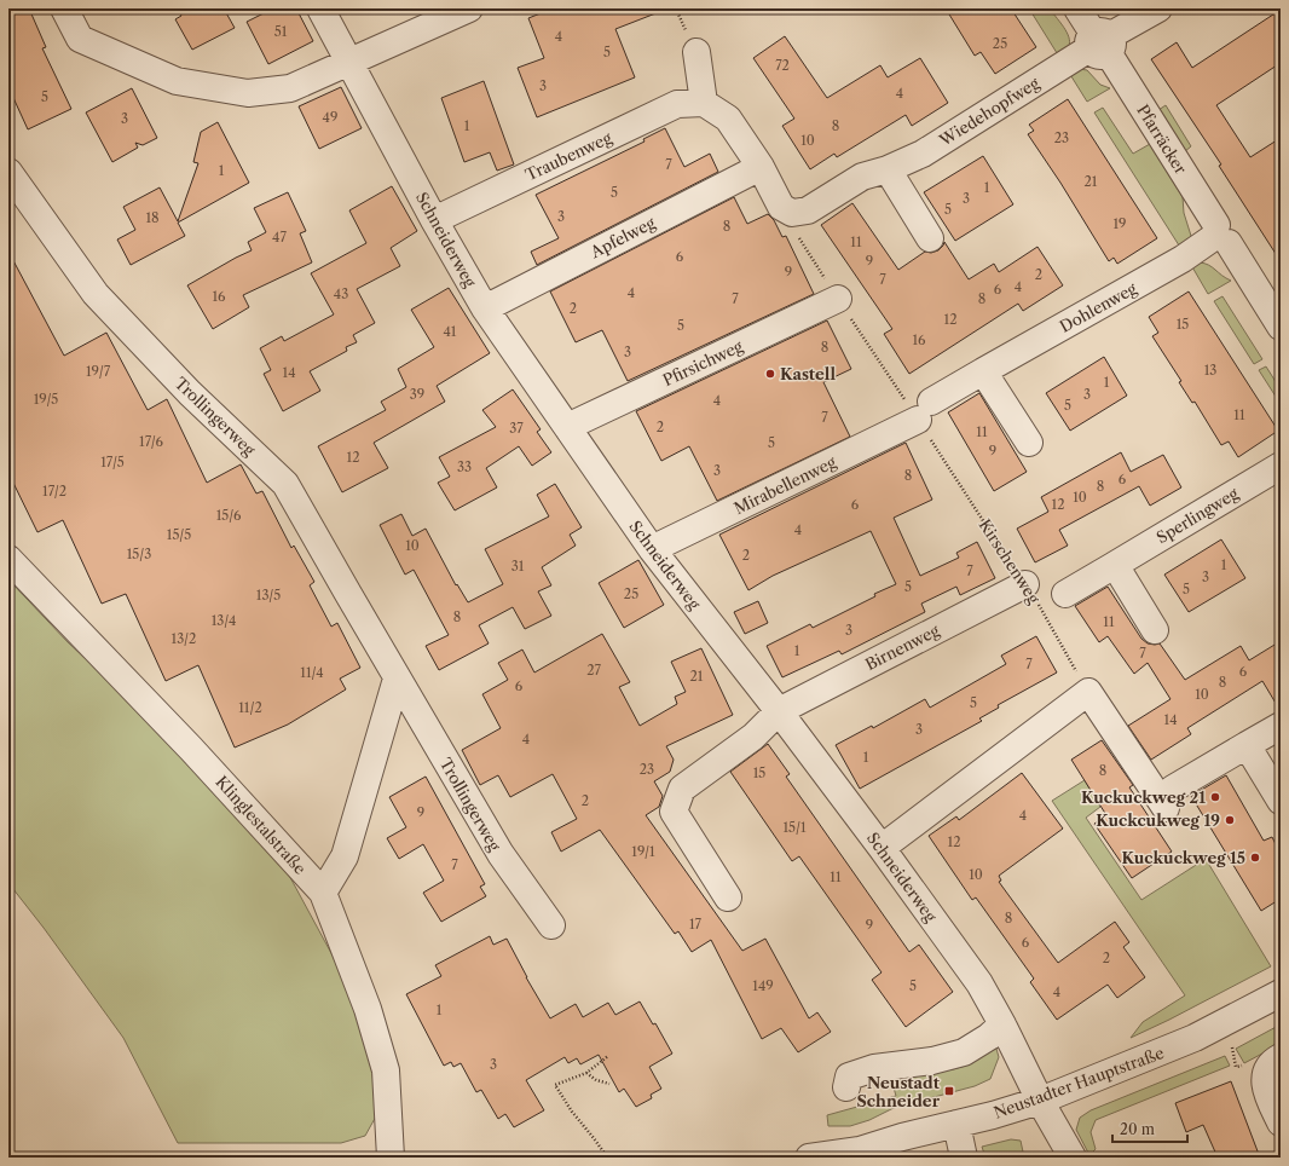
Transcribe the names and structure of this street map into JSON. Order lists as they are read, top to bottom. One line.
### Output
{"streets":{"street":["Wiedehopfweg","Pfarräcker","Traubenweg","Apfelweg","Schneiderweg","Dohlenweg","Pfirsichweg","Trollingerweg","Mirabellenweg","Sperlingweg","Birnenweg","Klinglestalstraße","Neustadter Hauptstraße"],"path":["Kirschenweg"]},"crossings":[["Wiedehopfweg","Pfarräcker"],["Wiedehopfweg","Kirschenweg"],["Pfarräcker","Dohlenweg"],["Traubenweg","Schneiderweg"],["Apfelweg","Schneiderweg"],["Schneiderweg","Pfirsichweg"],["Schneiderweg","Mirabellenweg"],["Schneiderweg","Birnenweg"],["Schneiderweg","Neustadter Hauptstraße"],["Dohlenweg","Mirabellenweg"],["Dohlenweg","Kirschenweg"],["Pfirsichweg","Kirschenweg"],["Mirabellenweg","Kirschenweg"],["Kirschenweg","Birnenweg"]],"places":{"other":["Kastell","Kuckuckweg 21","Kuckcukweg 19","Kuckuckweg 15"],"transit":["Neustadt Schneider"]},"house_numbers":["51","4","25","5","72","3","4","5","49","3","1","8","23","10","7","1","21","1","5","3","5","3","18","19","8","47","11","6","9","9","2","7","4","6","4","43","16","7","8","2","12","15","5","41","16","8","3","13","19/7","14","1","39","3","19/5","4","5","11","7","2","37","11","17/6","5","9","12","17/5","33","3","8","6","8","17/2","10","6","12","15/6","4","15/5","10","15/3","2","1","31","7","3","5","5","25","13/5","8","13/4","11","3","13/2","1","7","7","27","6","11/4","21","8","6","10","5","11/2","14","3","4","1","23","8","15","2","9","4","15/1","12","19/1","7","10","11","8","17","9","6","2","149","5","4","1","3"],"scale_bar":"20 m"}
